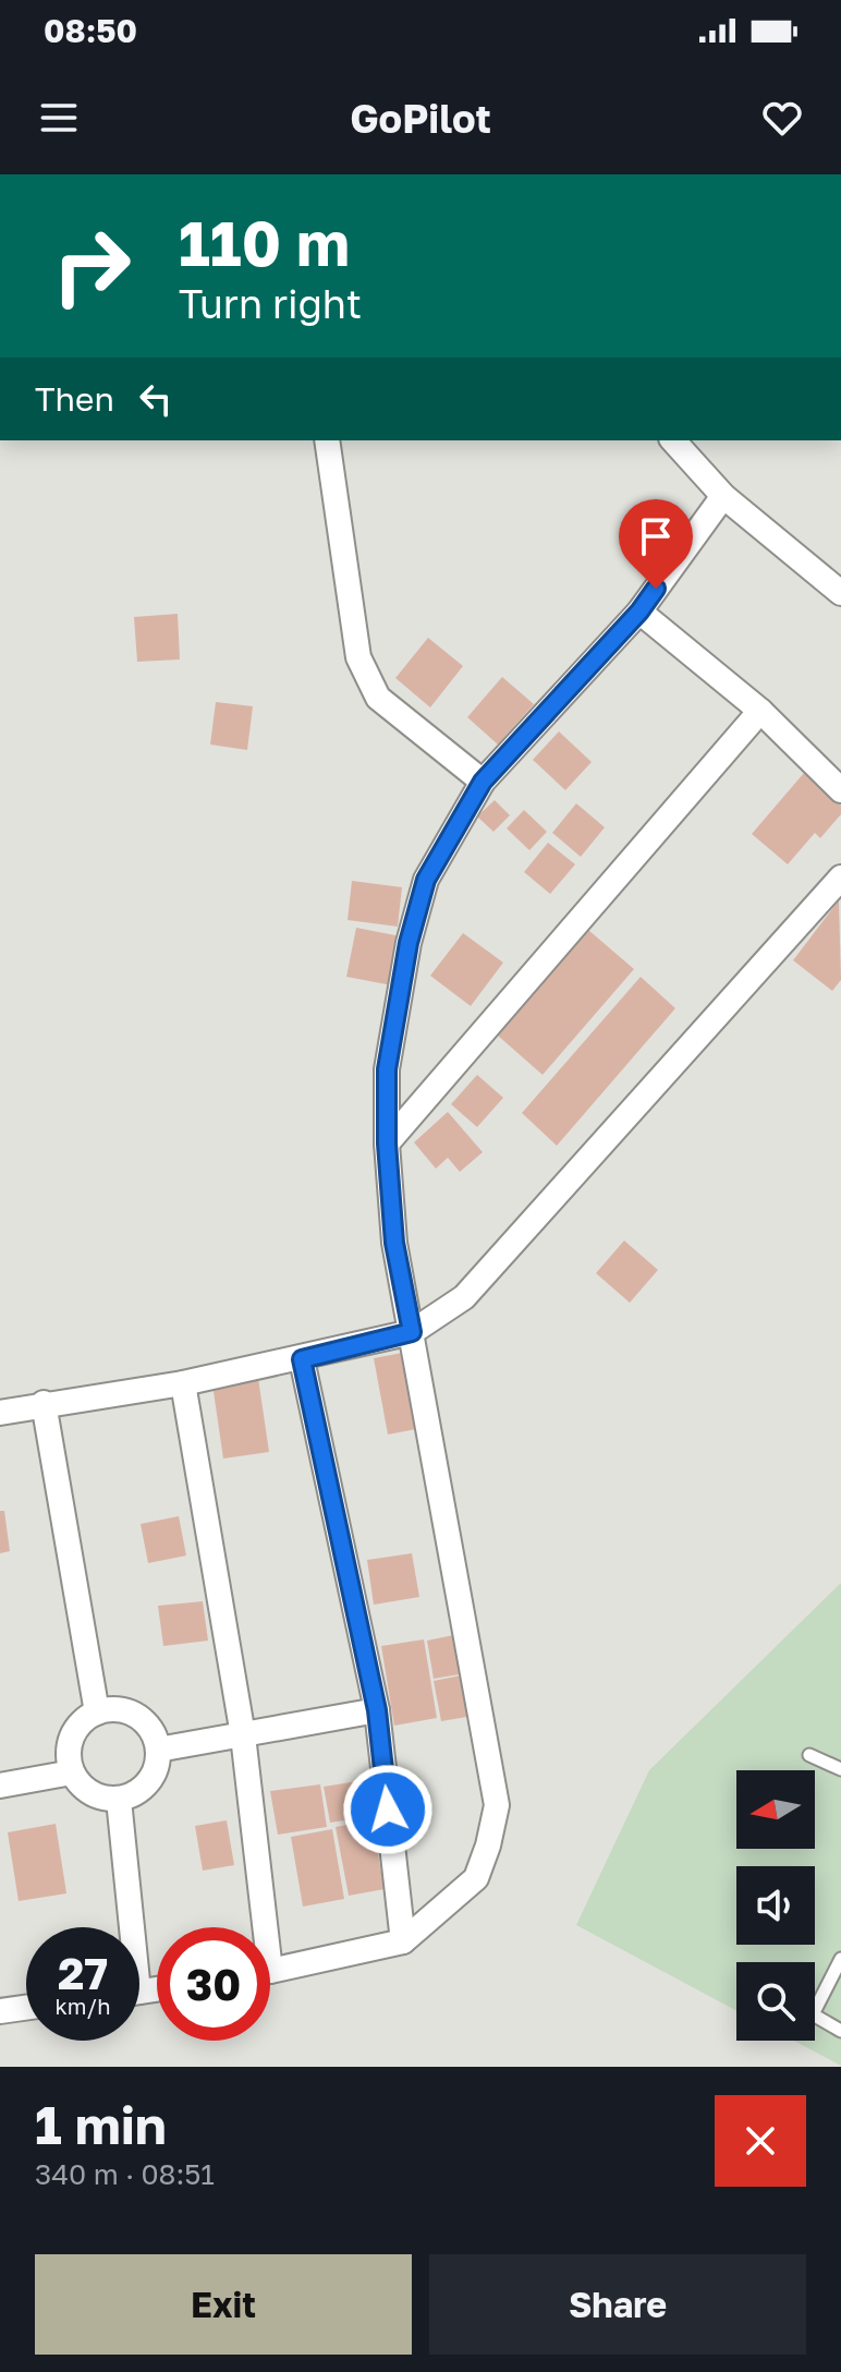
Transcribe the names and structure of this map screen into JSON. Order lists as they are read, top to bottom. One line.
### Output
{"north":"left","page":{"status":"08:50","header":"GoPilot","turn":["110 m","Turn right"],"then":"Then","speed":"27 km/h","limit":"30","heading":["1 min","340 m · 08:51"],"buttons":["Exit","Share"]}}
